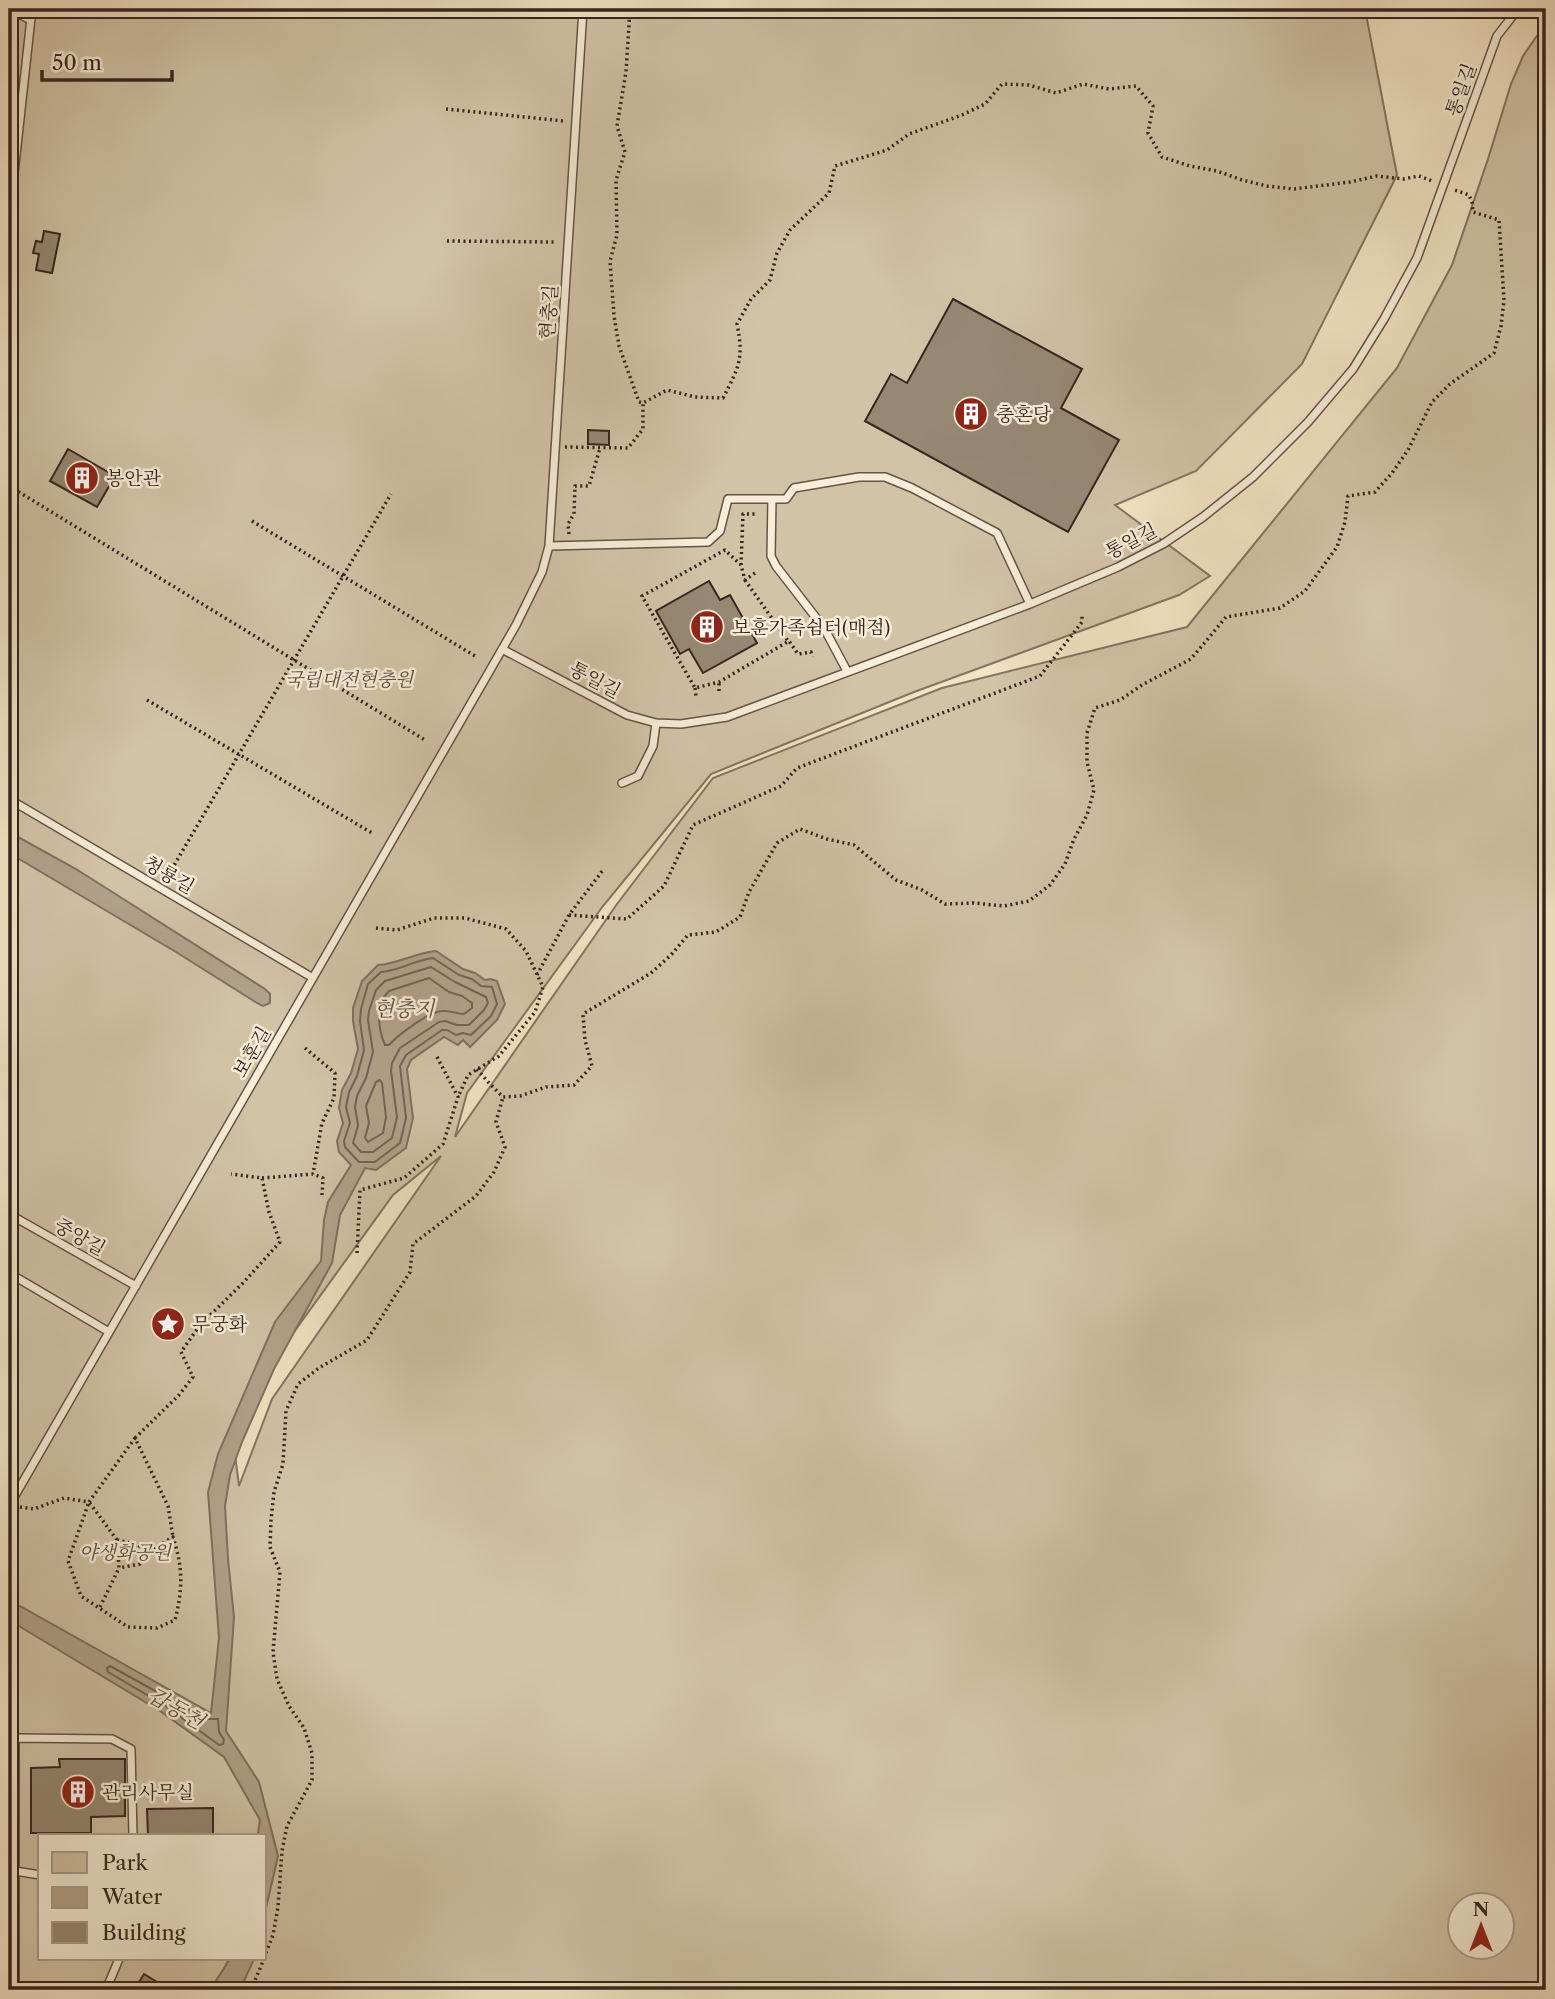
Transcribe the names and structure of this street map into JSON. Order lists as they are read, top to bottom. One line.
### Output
{"streets":{"lane":["통일길","현충길","청룡길","보훈길","중앙길"]},"crossings":[["통일길","보훈길"],["현충길","보훈길"],["청룡길","보훈길"],["보훈길","중앙길"]],"water":["현충지","갑동천"],"parks":["국립대전현충원","야생화공원"],"places":{"building":["충혼당","봉안관","보훈가족쉼터(매점)","관리사무실"],"place":["무궁화"]},"legend":["Park","Water","Building"],"scale_bar":"50 m","north":"top"}
